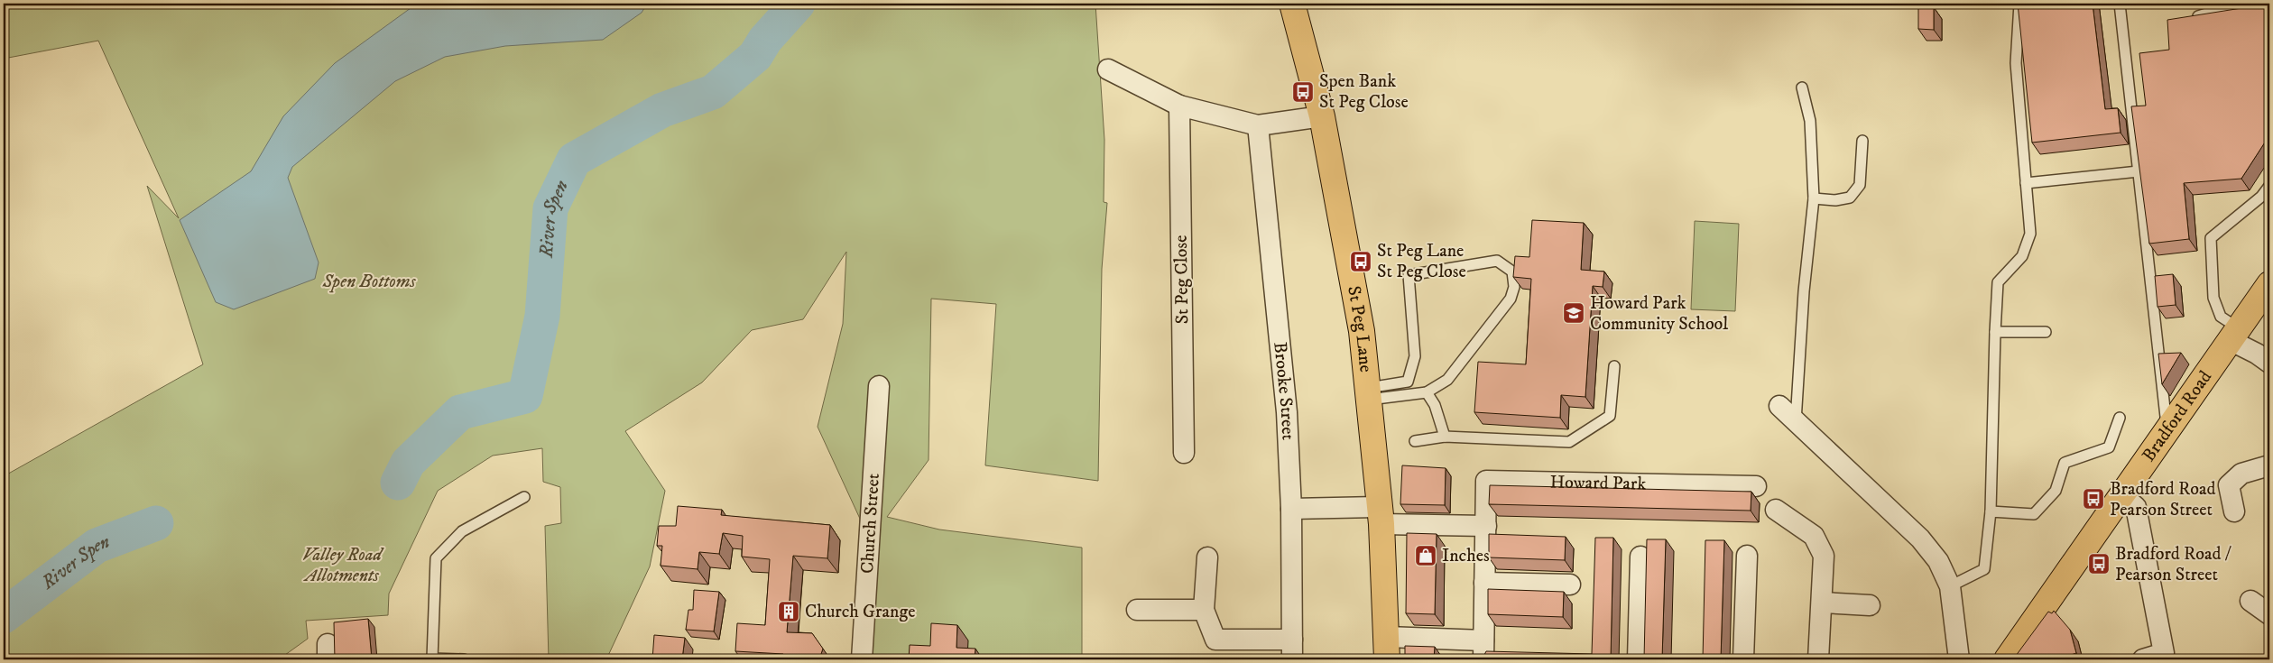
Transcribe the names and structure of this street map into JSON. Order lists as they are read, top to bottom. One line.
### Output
{"streets":{"main road":["St Peg Lane","Bradford Road"],"street":["St Peg Close","Brooke Street","Howard Park","Church Street"]},"crossings":[["St Peg Lane","Howard Park"]],"water":["River Spen"],"parks":["Spen Bottoms","Valley Road Allotments"],"places":{"bus stop":["Spen Bank St Peg Close","St Peg Lane St Peg Close","Bradford Road Pearson Street","Bradford Road / Pearson Street"],"school or university":["Howard Park Community School"],"shop":["Inches"],"building":["Church Grange"]}}
